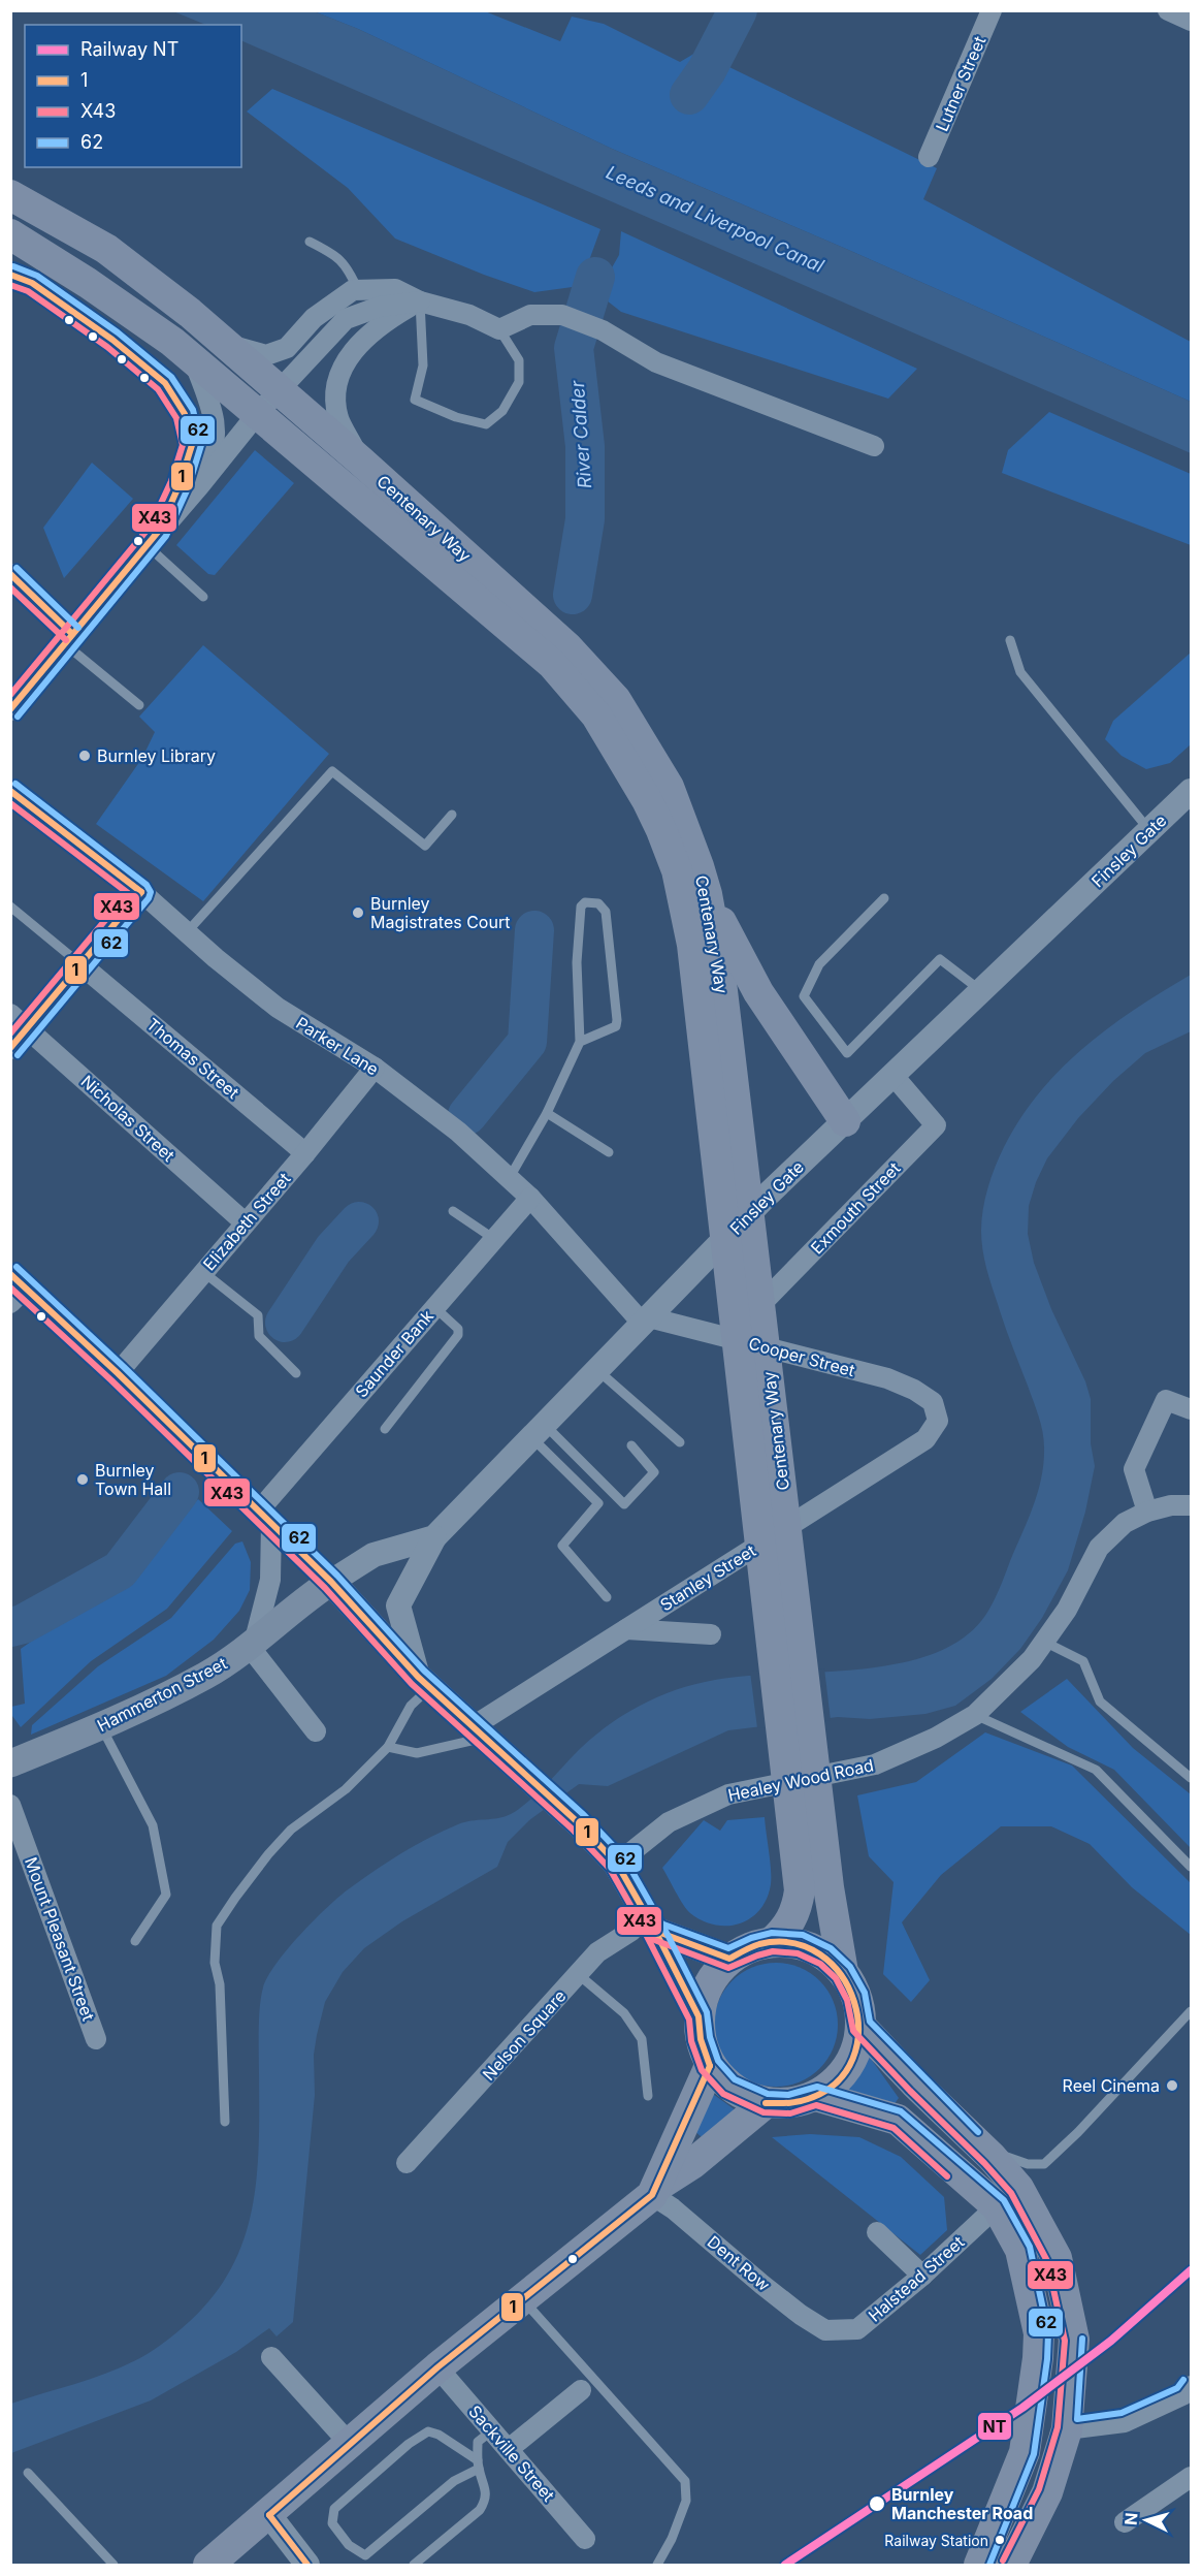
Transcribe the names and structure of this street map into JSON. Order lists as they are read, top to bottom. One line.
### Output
{"streets":{"main road":["Centenary Way","Hammerton Street"],"street":["Lutner Street","Finsley Gate","Parker Lane","Thomas Street","Nicholas Street","Exmouth Street","Elizabeth Street","Saunder Bank","Cooper Street","Stanley Street","Healey Wood Road","Mount Pleasant Street","Nelson Square","Dent Row","Halstead Street","Sackville Street"]},"crossings":[["Finsley Gate","Parker Lane"],["Finsley Gate","Exmouth Street"],["Finsley Gate","Cooper Street"],["Finsley Gate","Hammerton Street"],["Parker Lane","Elizabeth Street"],["Parker Lane","Saunder Bank"],["Parker Lane","Cooper Street"],["Thomas Street","Elizabeth Street"],["Nicholas Street","Elizabeth Street"],["Exmouth Street","Cooper Street"],["Cooper Street","Stanley Street"],["Dent Row","Halstead Street"]],"water":["Leeds and Liverpool Canal","River Calder"],"places":["Burnley Library","Burnley Magistrates Court","Burnley Town Hall","Reel Cinema","Burnley Manchester Road","Railway Station"],"lines":["transit line 62","transit line 1","transit line X43","rail line NT"],"legend":["Railway NT","1","X43","62"],"north":"left"}
